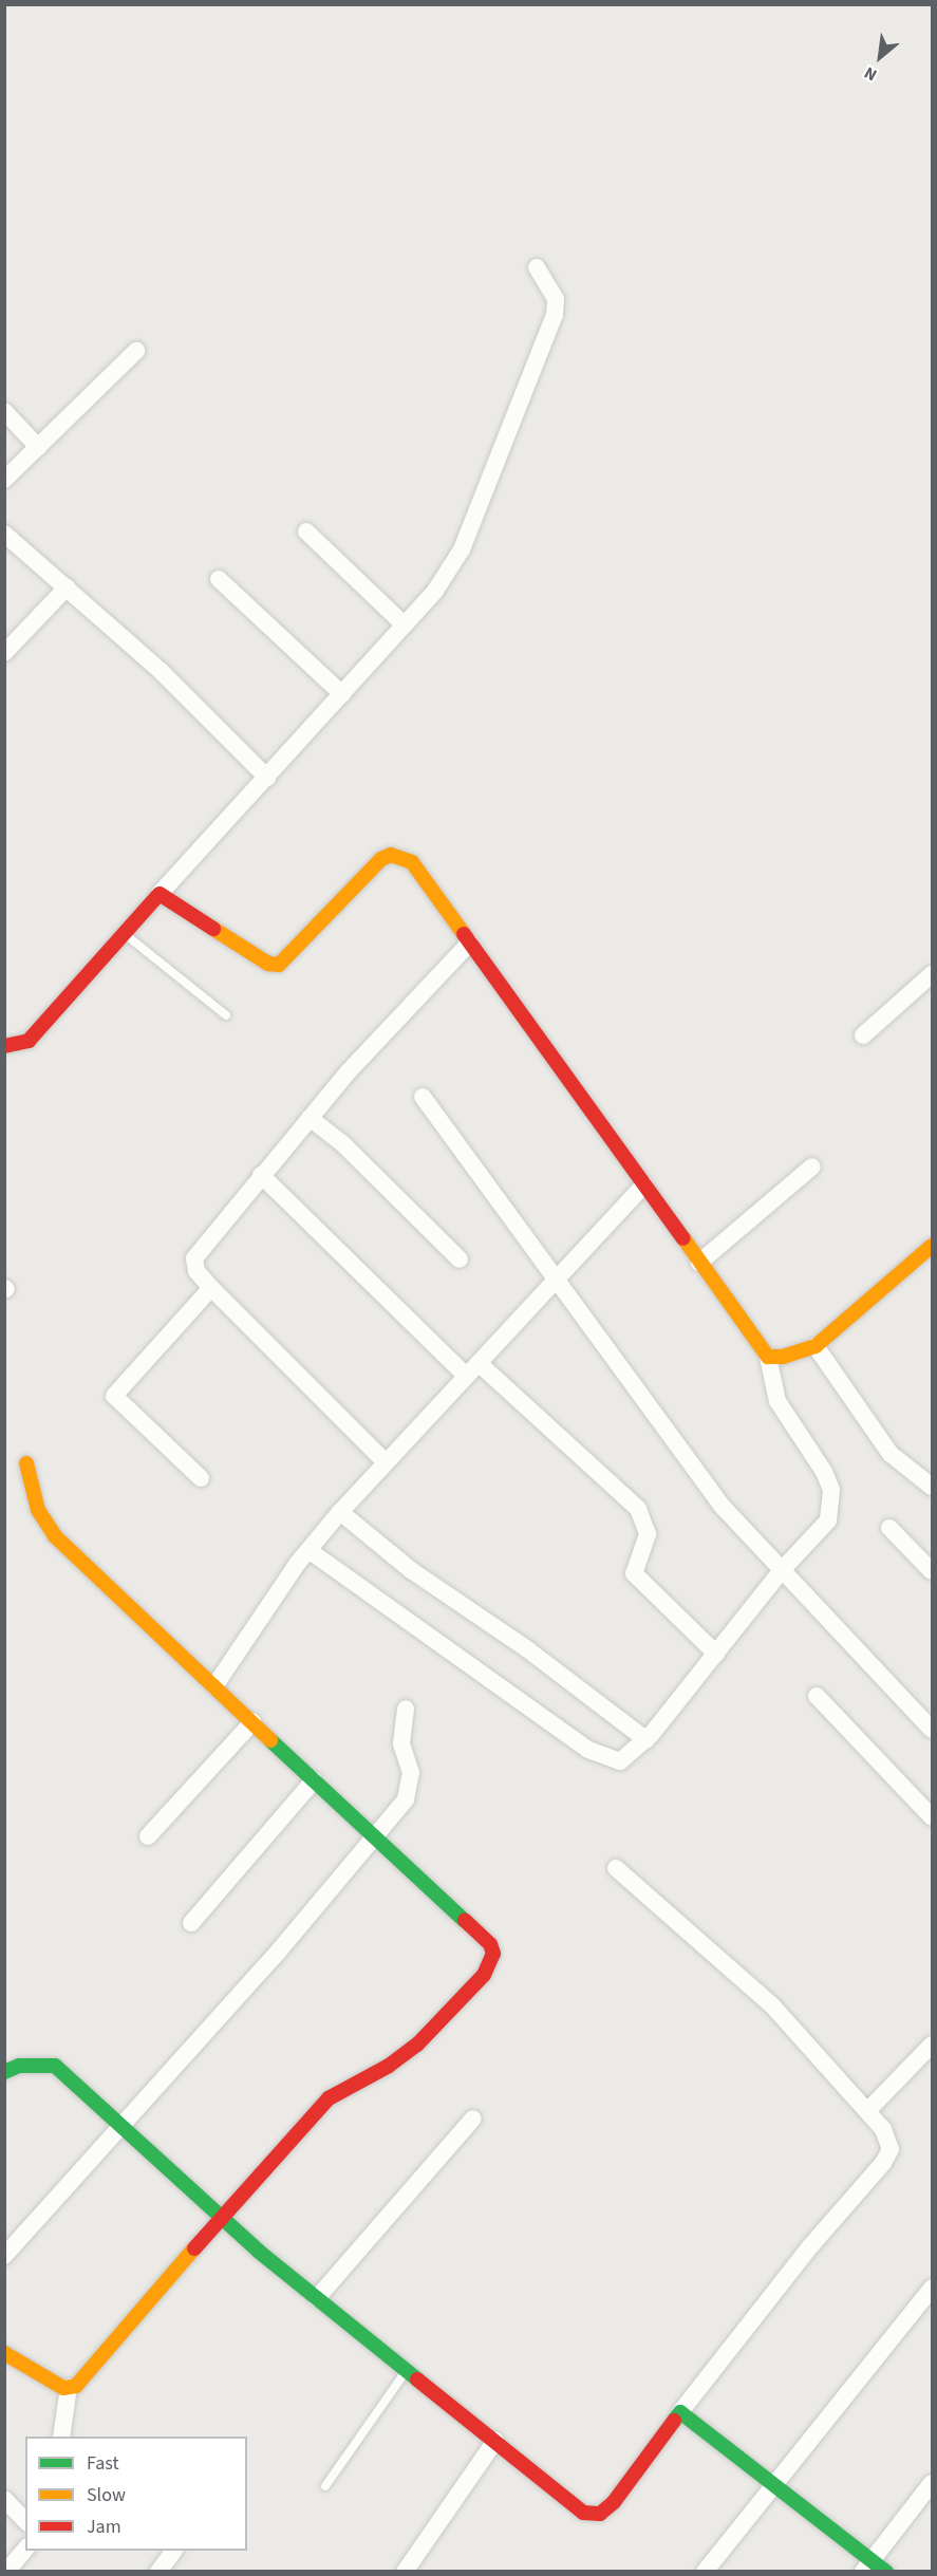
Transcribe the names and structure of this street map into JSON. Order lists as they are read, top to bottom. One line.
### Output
{"legend":["Fast","Slow","Jam"],"north":"bottom left"}
